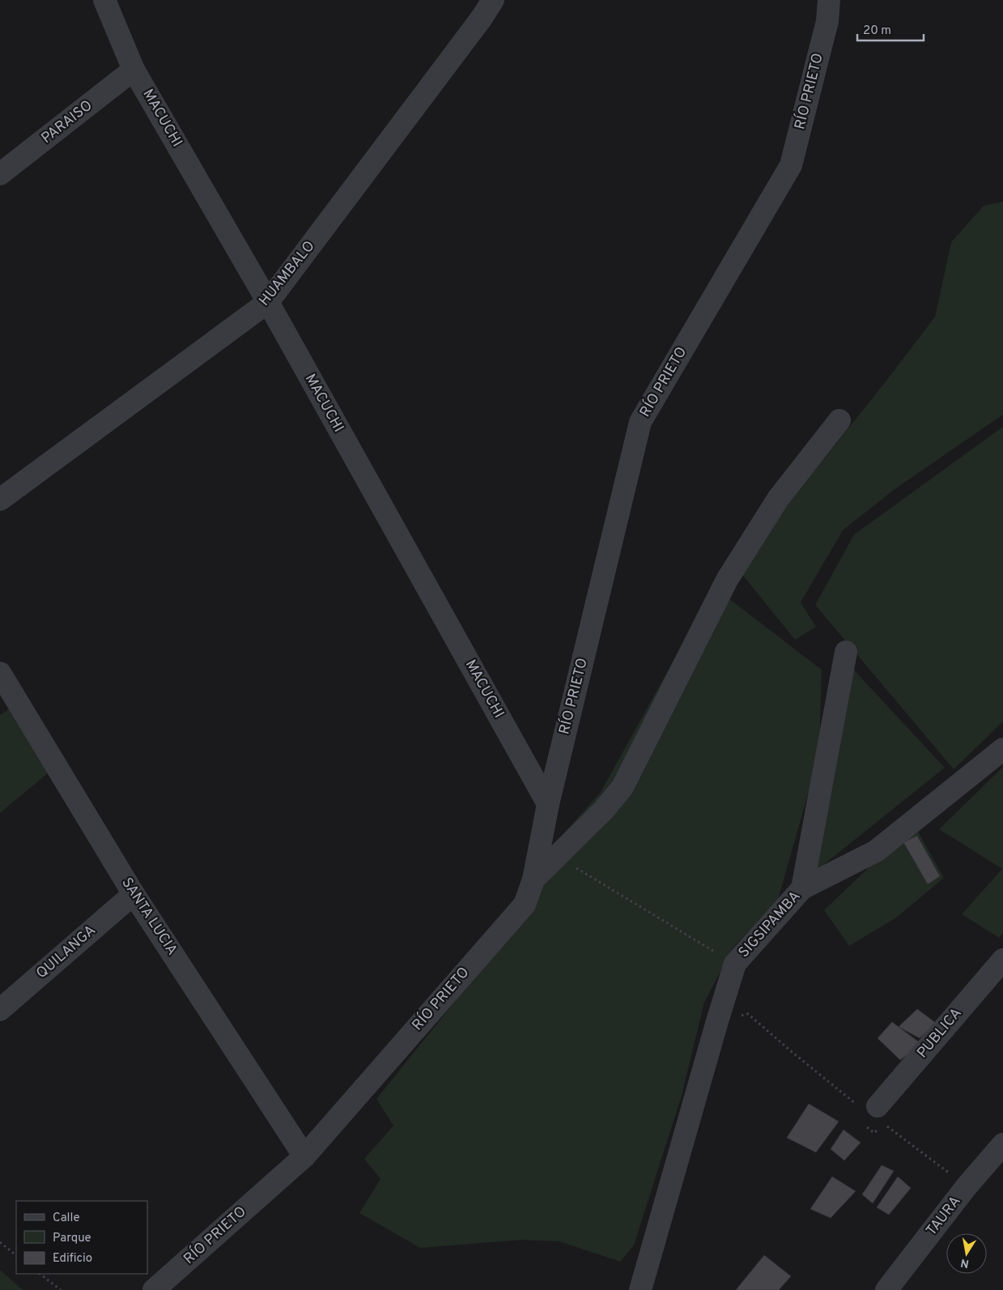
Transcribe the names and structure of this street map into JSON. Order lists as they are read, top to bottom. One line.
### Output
{"streets":{"street":["RÍO PRIETO","MACUCHI","PARAISO","HUAMBALO","SANTA LUCIA","SIGSIPAMBA","QUILANGA","PUBLICA","TAURA"]},"crossings":[["RÍO PRIETO","MACUCHI"],["RÍO PRIETO","SANTA LUCIA"],["MACUCHI","PARAISO"],["MACUCHI","HUAMBALO"],["SANTA LUCIA","QUILANGA"]],"legend":["Calle","Parque","Edificio"],"scale_bar":"20 m","north":"bottom"}
